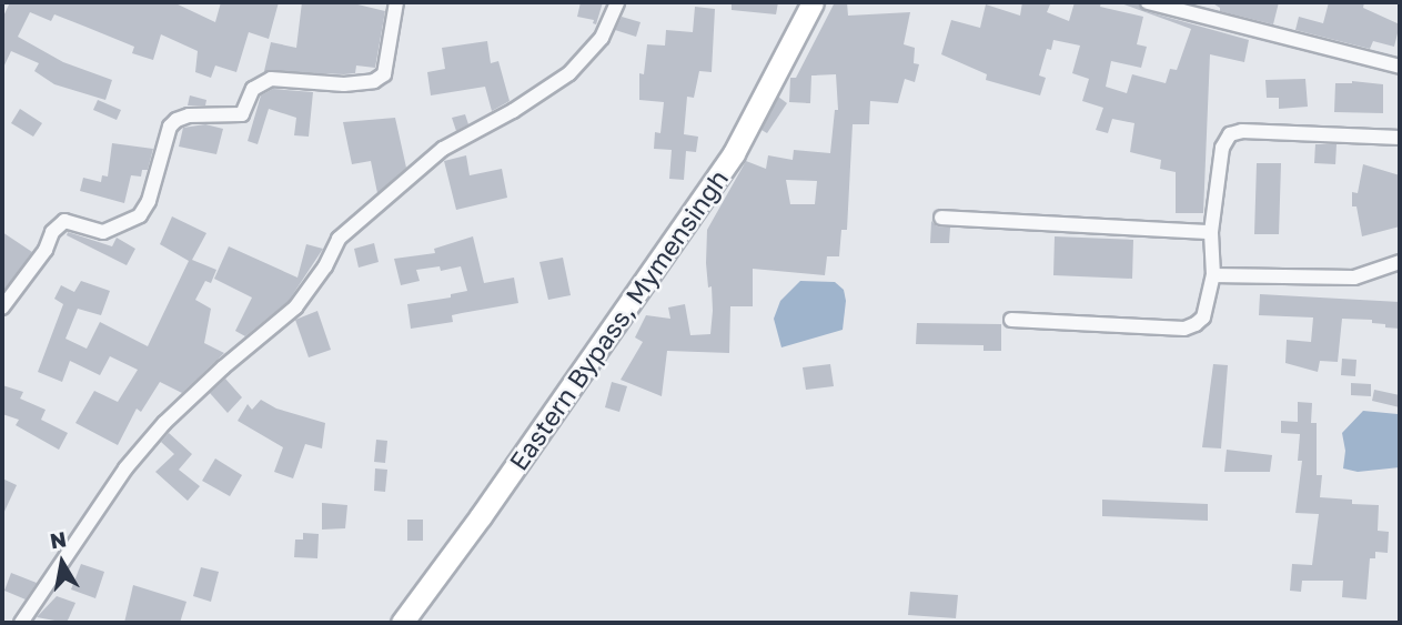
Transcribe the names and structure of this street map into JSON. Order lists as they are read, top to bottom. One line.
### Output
{"streets":{"highway":["Eastern Bypass, Mymensingh"]},"north":"top"}
